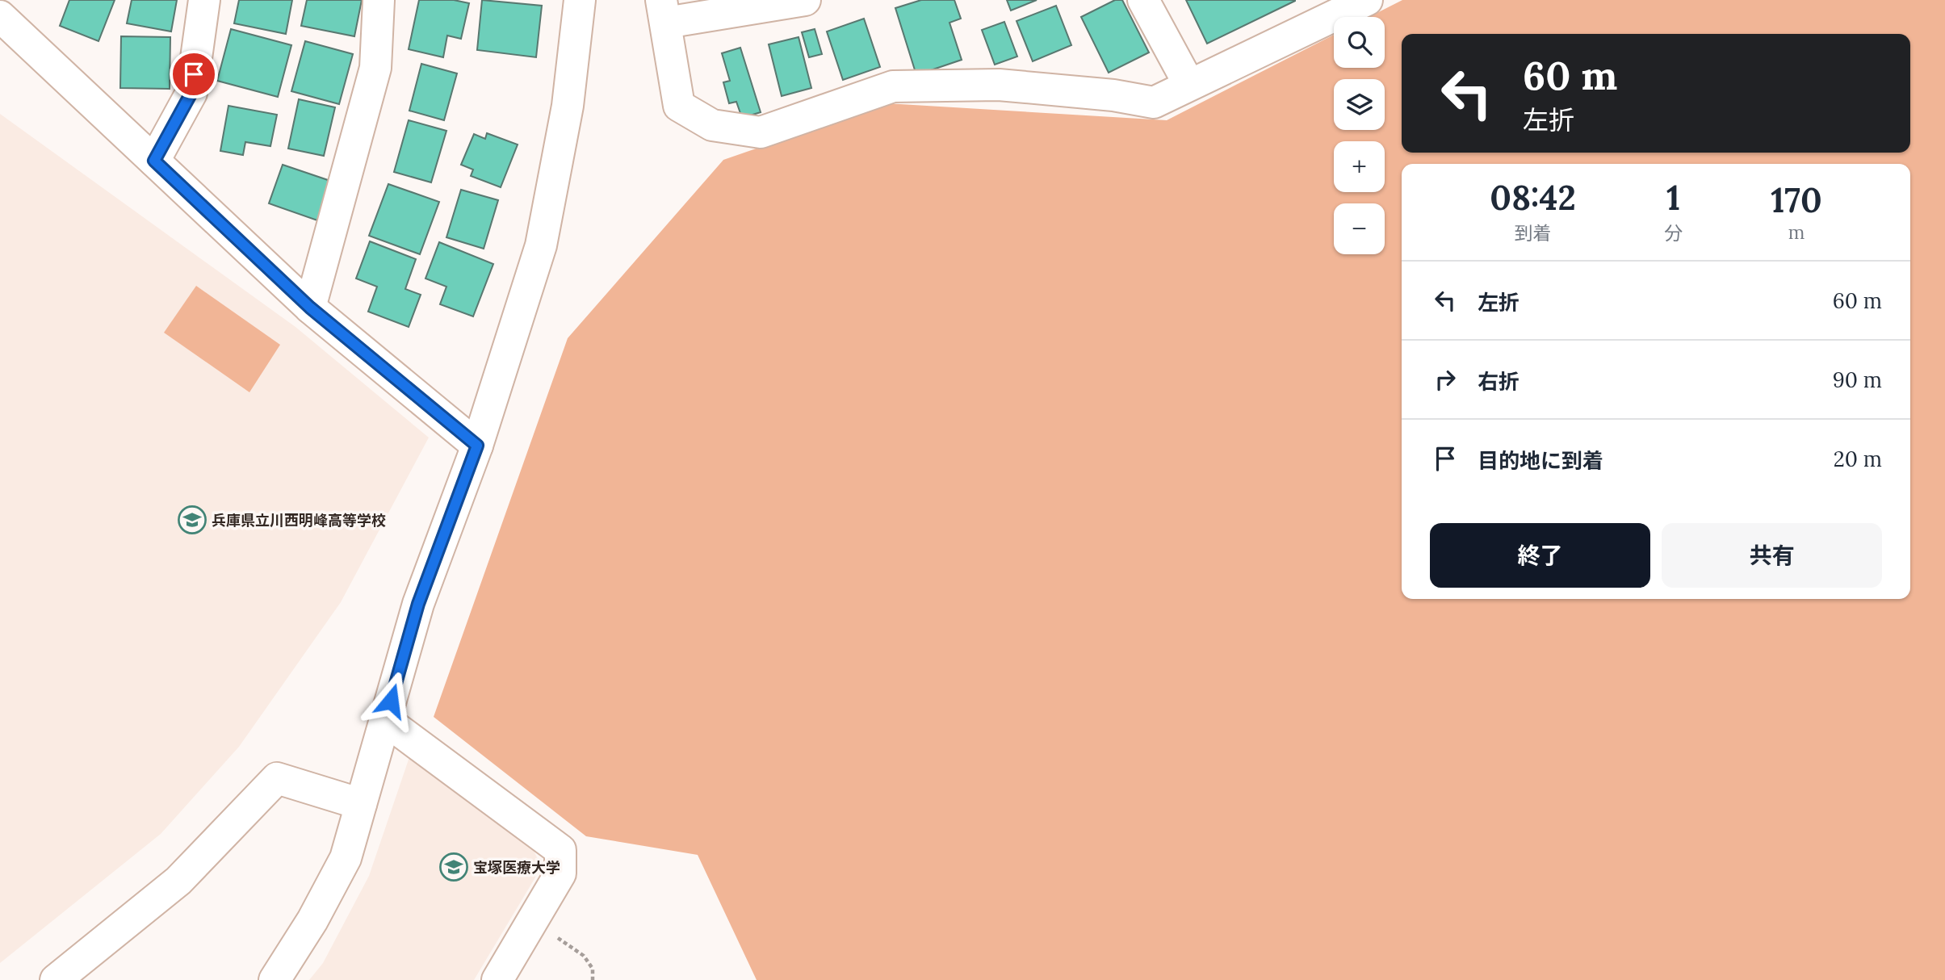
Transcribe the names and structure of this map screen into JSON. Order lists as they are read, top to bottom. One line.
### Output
{"places":{"school or university":["兵庫県立川西明峰高等学校","宝塚医療大学"]},"page":{"map_buttons":["+","−"],"turn":["60 m","左折"],"eta":["08:42","到着","1","分","170","m"],"list":[{"name":"左折","value":"60 m"},{"name":"右折","value":"90 m"},{"name":"目的地に到着","value":"20 m"}],"buttons":["終了","共有"]}}
